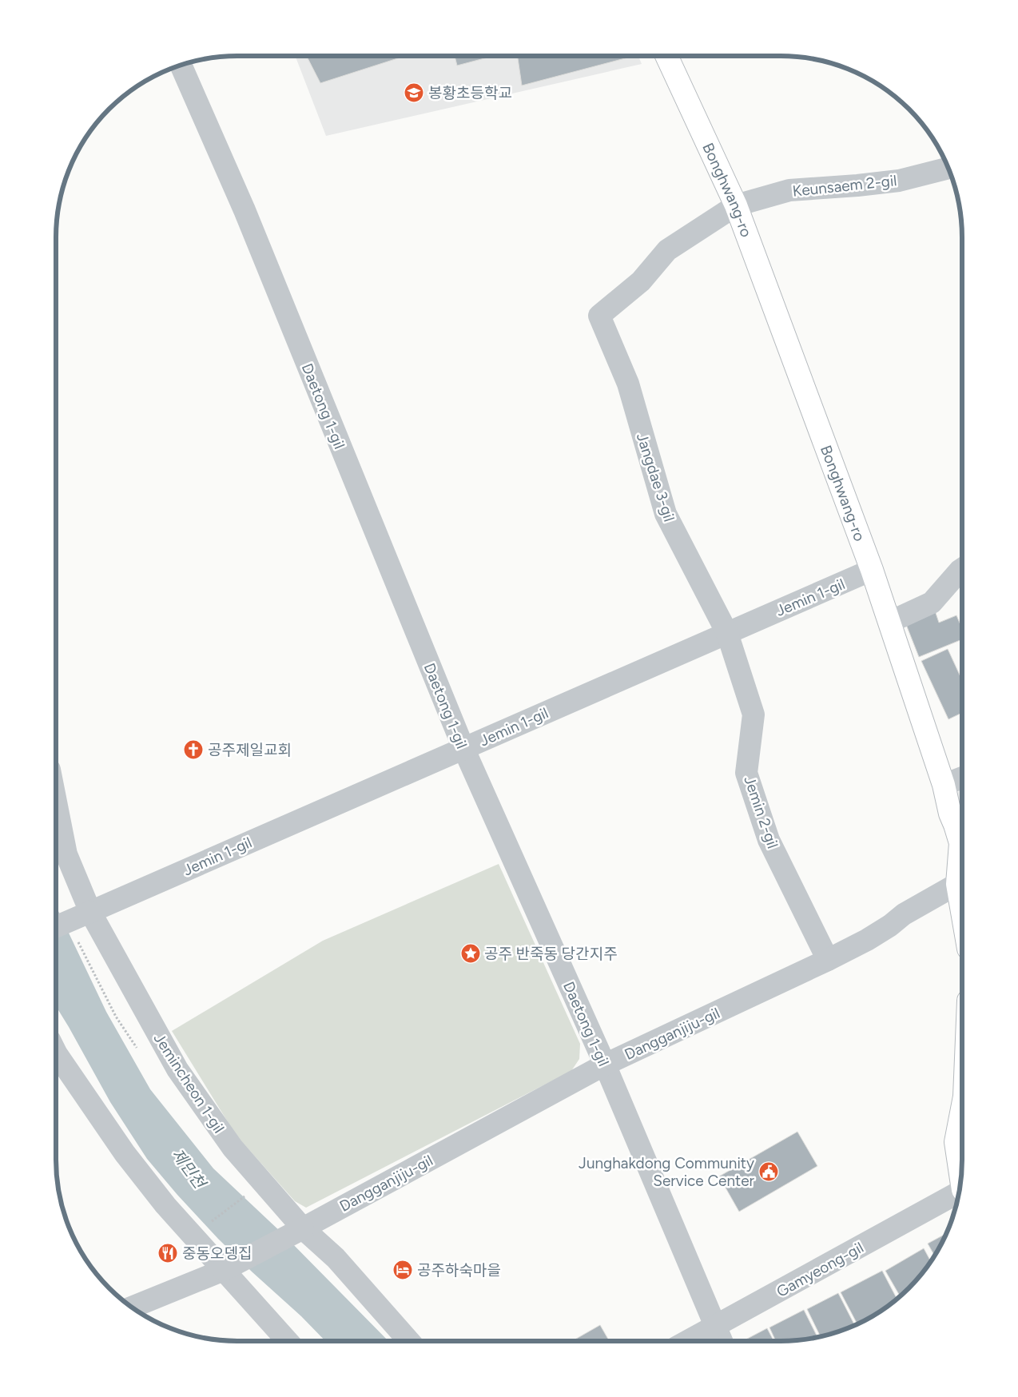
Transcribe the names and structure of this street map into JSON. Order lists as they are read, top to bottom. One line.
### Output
{"streets":{"main road":["Bonghwang-ro"],"street":["Keunsaem 2-gil","Daetong 1-gil","Jangdae 3-gil","Jemin 1-gil","Jemin 2-gil","Dangganjiju-gil","Jemincheon 1-gil","Gamyeong-gil"]},"crossings":[["Keunsaem 2-gil","Bonghwang-ro"],["Keunsaem 2-gil","Jangdae 3-gil"],["Bonghwang-ro","Jemin 1-gil"],["Bonghwang-ro","Dangganjiju-gil"],["Daetong 1-gil","Jemin 1-gil"],["Daetong 1-gil","Dangganjiju-gil"],["Daetong 1-gil","Gamyeong-gil"],["Jangdae 3-gil","Jemin 1-gil"],["Jangdae 3-gil","Jemin 2-gil"],["Jemin 1-gil","Jemin 2-gil"],["Jemin 1-gil","Jemincheon 1-gil"],["Jemin 2-gil","Dangganjiju-gil"],["Dangganjiju-gil","Jemincheon 1-gil"]],"water":["제민천"],"places":{"school or university":["봉황초등학교"],"church":["공주제일교회"],"place":["공주 반죽동 당간지주"],"public building":["Junghakdong Community Service Center"],"restaurant":["중동오뎅집"],"hotel":["공주하숙마을"]}}
